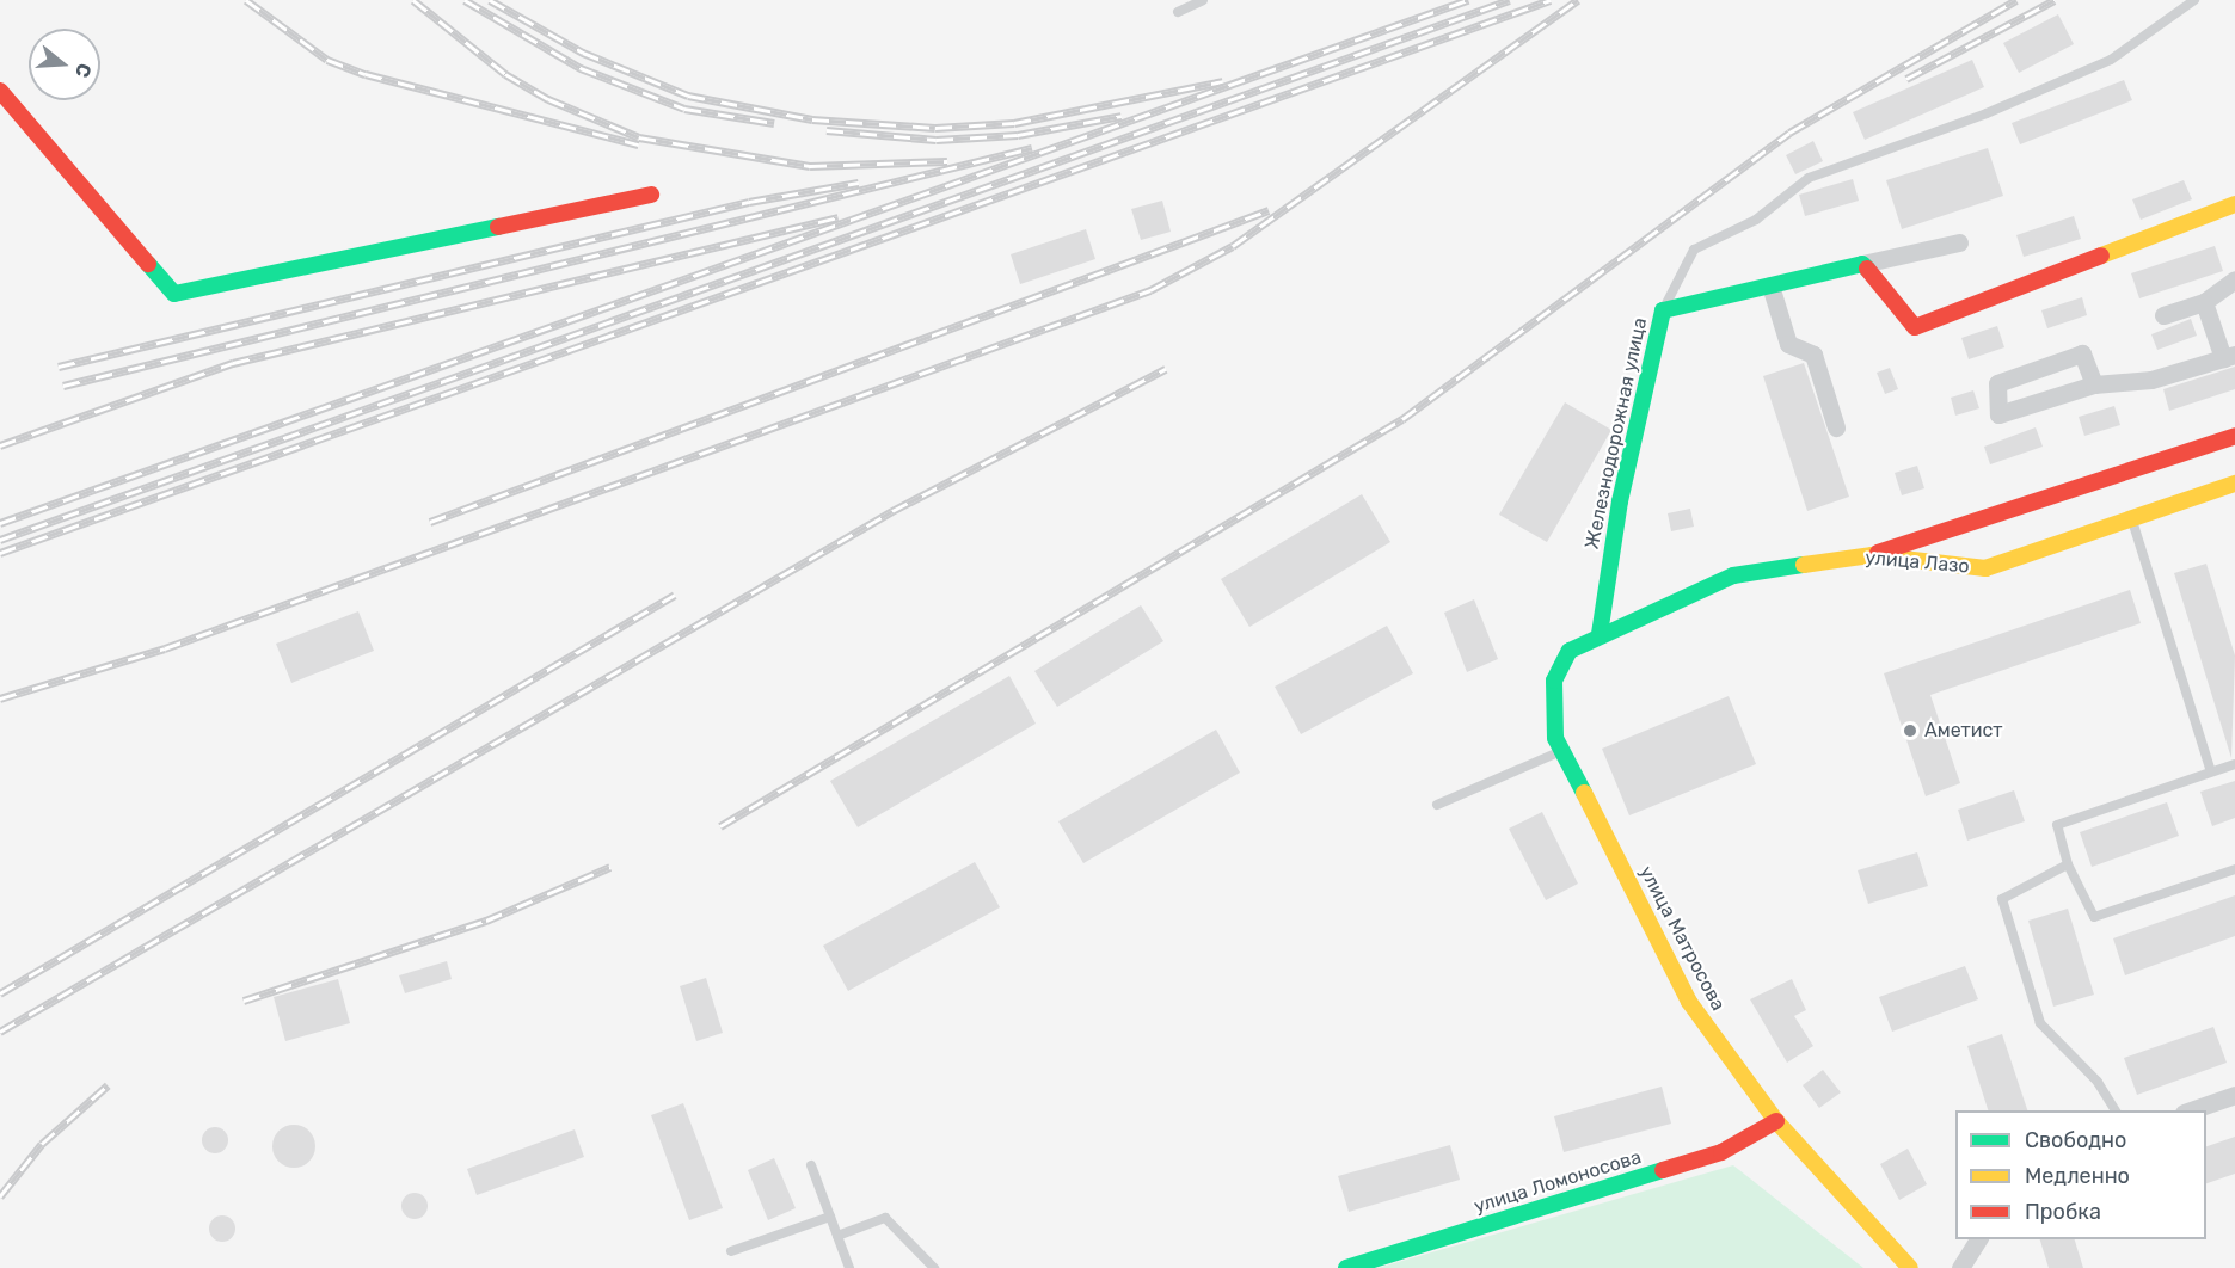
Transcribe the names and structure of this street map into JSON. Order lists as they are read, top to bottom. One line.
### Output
{"streets":{"street":["Железнодорожная улица","улица Лазо","улица Матросова","улица Ломоносова"]},"crossings":[["Железнодорожная улица","улица Лазо"],["Железнодорожная улица","улица Матросова"],["улица Лазо","улица Матросова"],["улица Матросова","улица Ломоносова"]],"places":["Аметист"],"legend":["Свободно","Медленно","Пробка"],"north":"right"}
